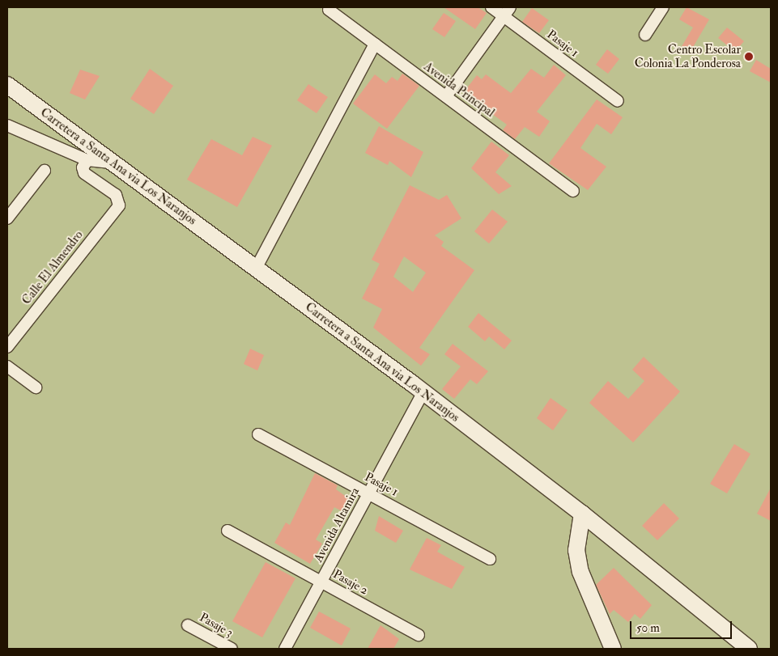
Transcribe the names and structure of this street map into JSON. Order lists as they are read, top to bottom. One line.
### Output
{"streets":{"main road":["Carretera a Santa Ana via Los Naranjos"],"street":["Pasaje 1","Avenida Principal","Calle El Almendro","Avenida Altamira","Pasaje 2","Pasaje 3"]},"crossings":[["Pasaje 1","Avenida Altamira"],["Carretera a Santa Ana via Los Naranjos","Avenida Altamira"],["Avenida Altamira","Pasaje 2"]],"places":["Centro Escolar Colonia La Ponderosa"],"scale_bar":"50 m"}
